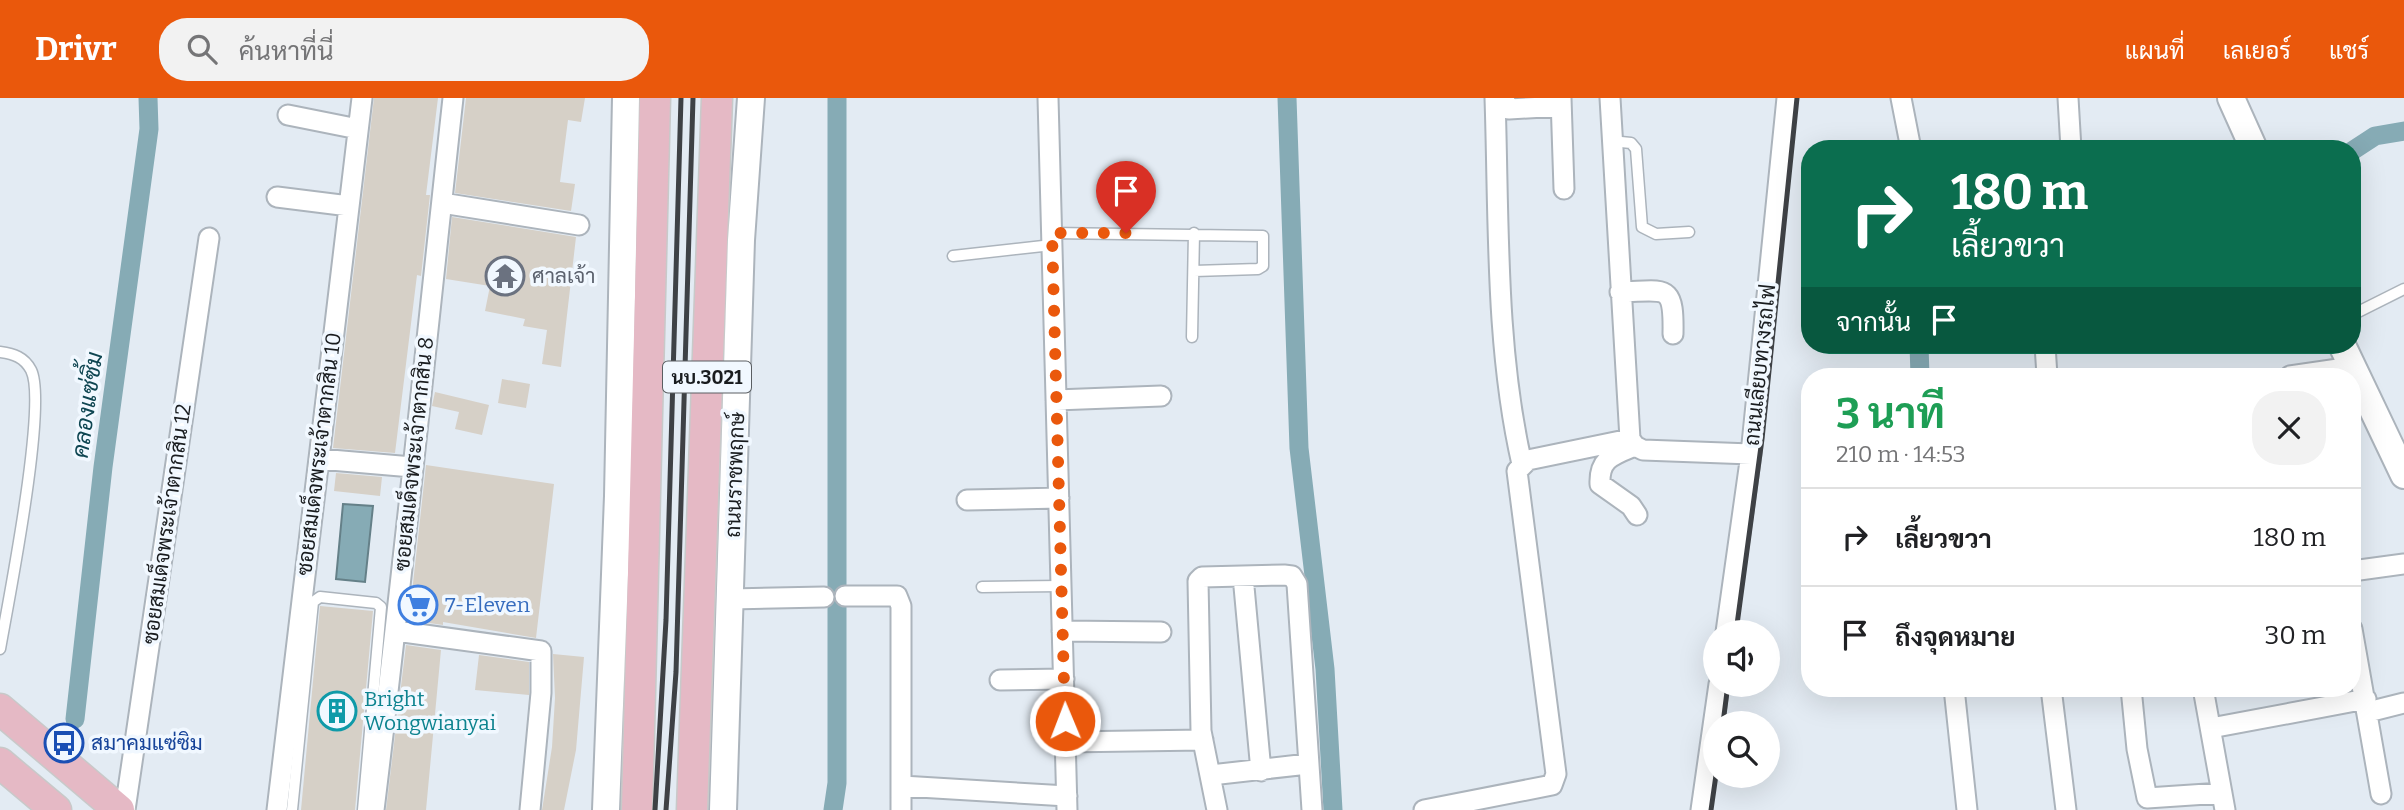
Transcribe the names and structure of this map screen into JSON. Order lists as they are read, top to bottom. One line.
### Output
{"streets":{"main road":["นบ.3021","ถนนราชพฤกษ์"],"street":["ถนนเลียบทางรถไฟ","ซอยสมเด็จพระเจ้าตากสิน 10","ซอยสมเด็จพระเจ้าตากสิน 8","ซอยสมเด็จพระเจ้าตากสิน 12"]},"water":["คลองแซ่ซิ้ม"],"places":{"temple":["ศาลเจ้า"],"supermarket":["7-Eleven"],"building":["Bright Wongwianyai"],"bus stop":["สมาคมแซ่ซิม"]},"page":{"header":"Drivr","search":"ค้นหาที่นี่","nav":["แผนที่","เลเยอร์","แชร์"],"turn":["180 m","เลี้ยวขวา"],"then":"จากนั้น","heading":["3 นาที","210 m · 14:53"],"list":[{"name":"เลี้ยวขวา","value":"180 m"},{"name":"ถึงจุดหมาย","value":"30 m"}]}}
